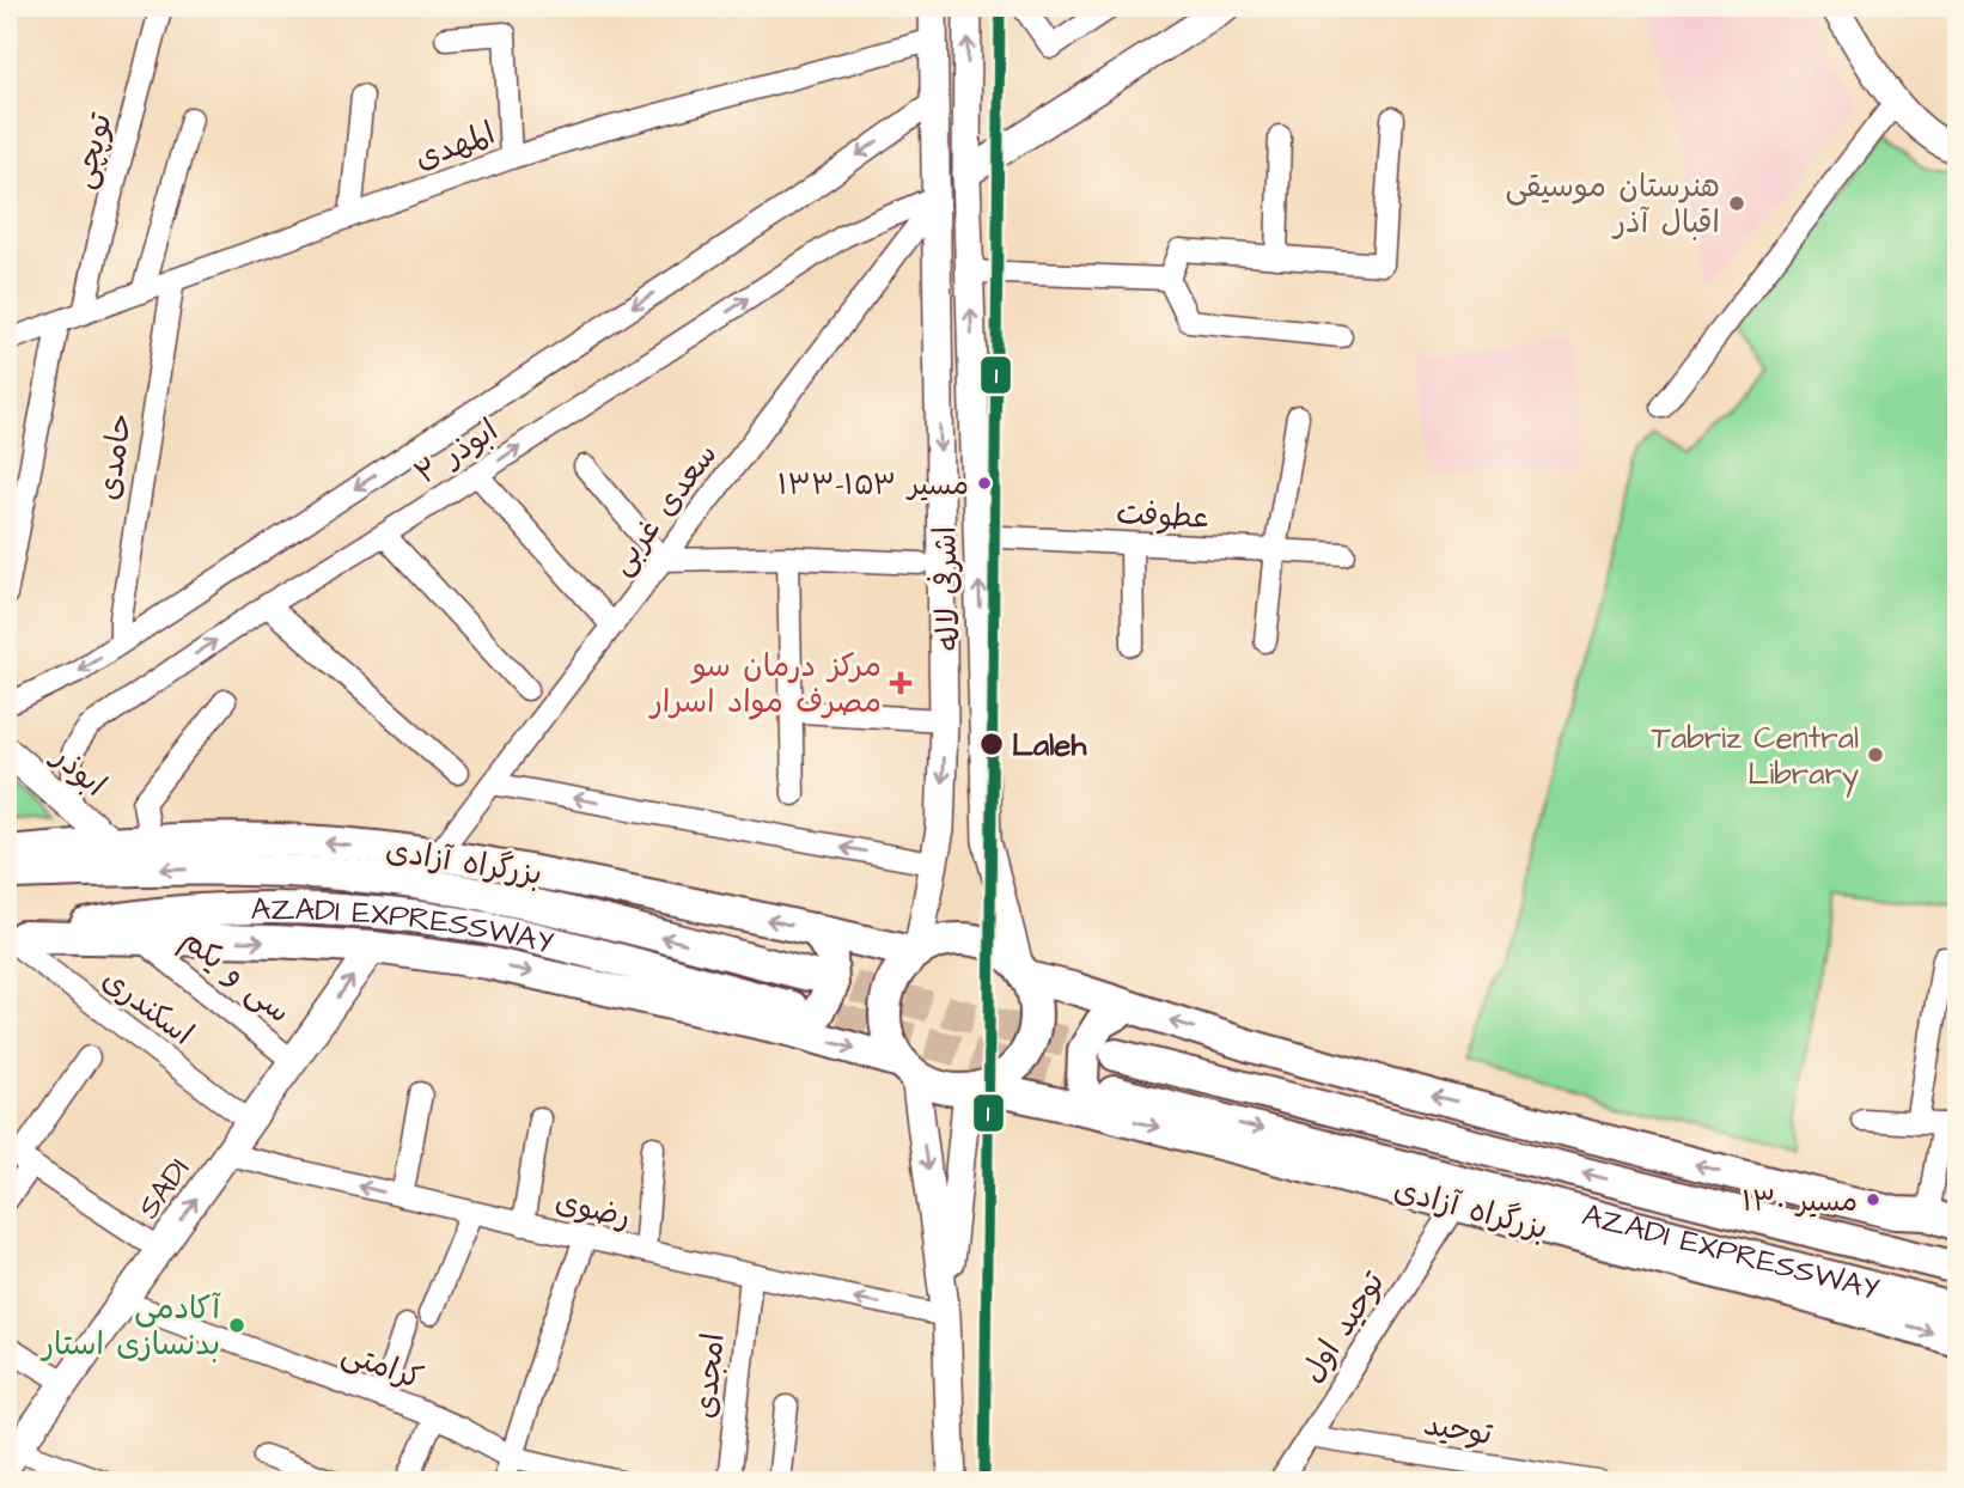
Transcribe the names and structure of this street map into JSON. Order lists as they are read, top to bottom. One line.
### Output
{"streets":{"highway":["بزرگراه آزادی","AZADI EXPRESSWAY"],"main road":["اشرفی لاله","ابوذر","SADI"],"street":["المهدی","توپچی","ابوذر ۲","حامدی","سعدی غربی","عطوفت","سی و یکم","اسکندری","رضوی","توحید اول","کرامتی","امجدی","توحید"]},"crossings":[["المهدی","توپچی"],["المهدی","حامدی"],["المهدی","اشرفی لاله"],["ابوذر ۲","سعدی غربی"],["ابوذر ۲","اشرفی لاله"],["ابوذر ۲","ابوذر"],["سعدی غربی","اشرفی لاله"],["سعدی غربی","بزرگراه آزادی"],["عطوفت","اشرفی لاله"],["اشرفی لاله","بزرگراه آزادی"],["ابوذر","بزرگراه آزادی"],["بزرگراه آزادی","AZADI EXPRESSWAY"],["بزرگراه آزادی","توحید اول"],["AZADI EXPRESSWAY","اسکندری"],["سی و یکم","SADI"],["اسکندری","SADI"],["SADI","رضوی"],["SADI","کرامتی"],["رضوی","امجدی"],["توحید اول","توحید"]],"one_way":["SADI","رضوی"],"places":{"other":["هنرستان موسیقی اقبال آذر","مسیر ۱۵۳-۱۳۳","Laleh","Tabriz Central Library","مسیر ۱۳۰","آکادمی بدنسازی استار"],"health":["مرکز درمان سو مصرف مواد اسرار"]},"lines":["transit line 1"]}
